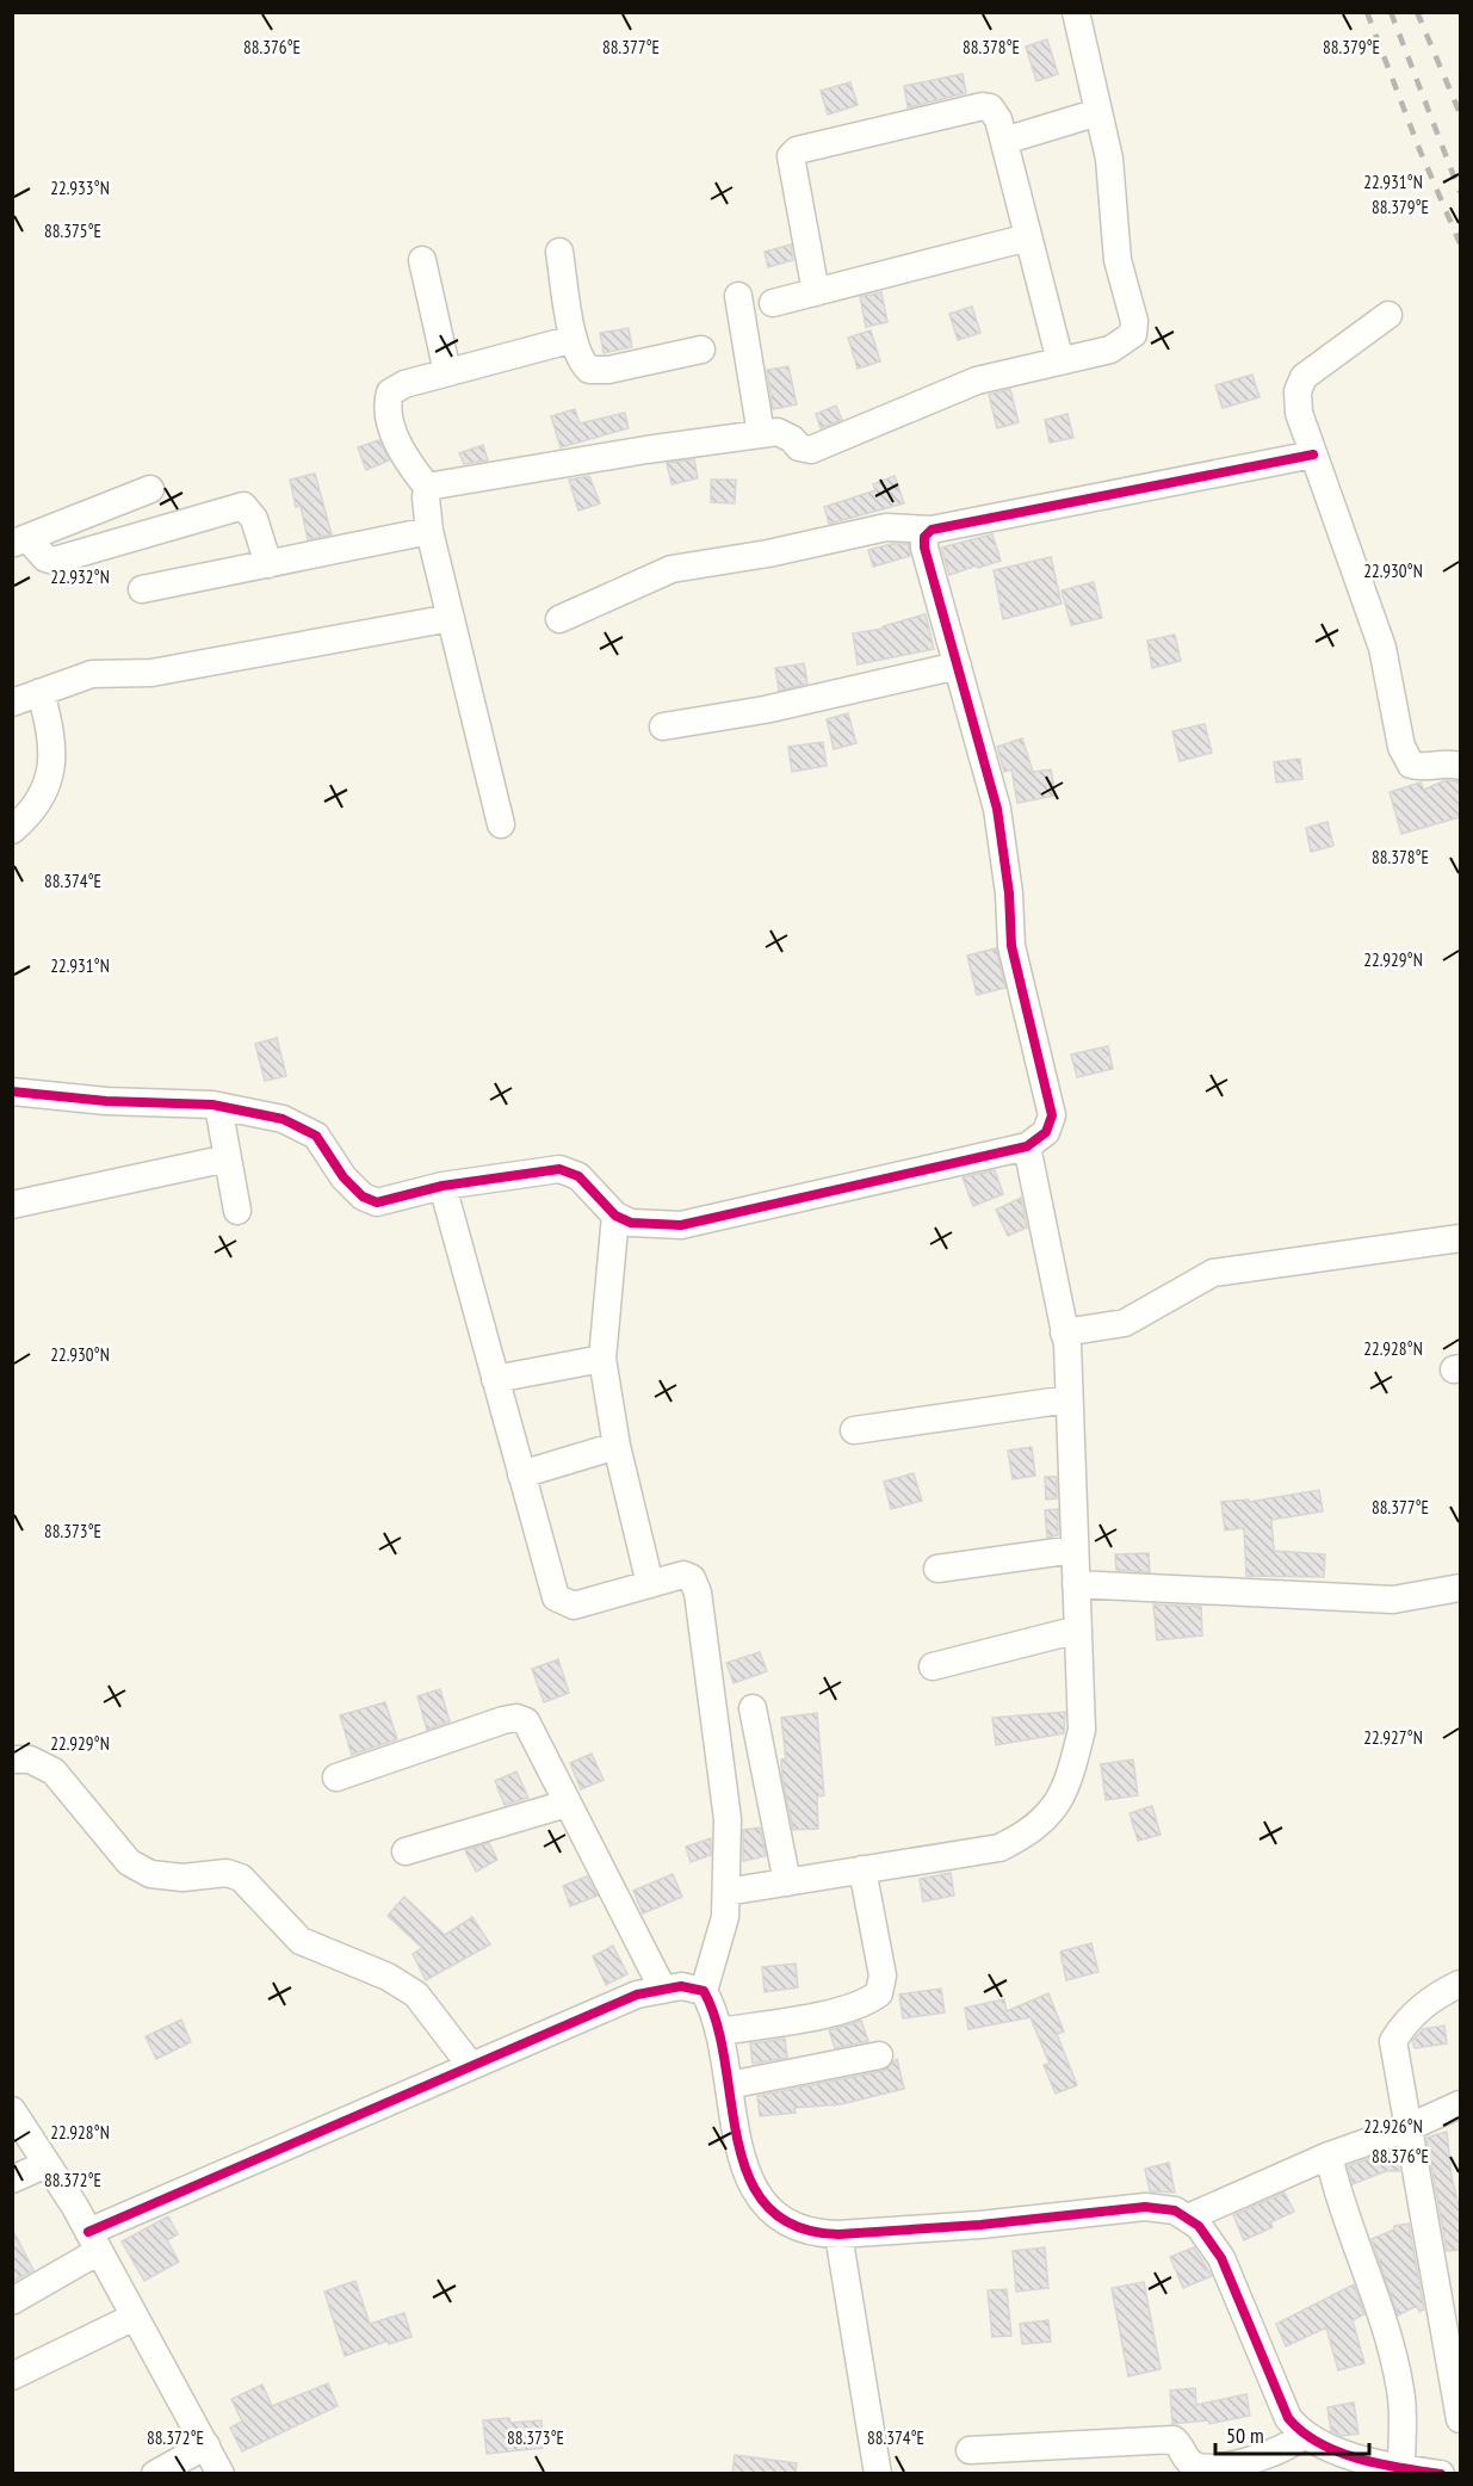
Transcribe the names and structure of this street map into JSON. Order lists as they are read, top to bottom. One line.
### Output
{"scale_bar":"50 m","coordinates":["88.376°E","88.377°E","88.378°E","88.379°E","22.931°N","22.933°N","88.375°E","22.930°N","22.932°N","88.374°E","22.929°N","22.928°N","88.373°E","22.927°N","22.926°N","88.372°E"]}
